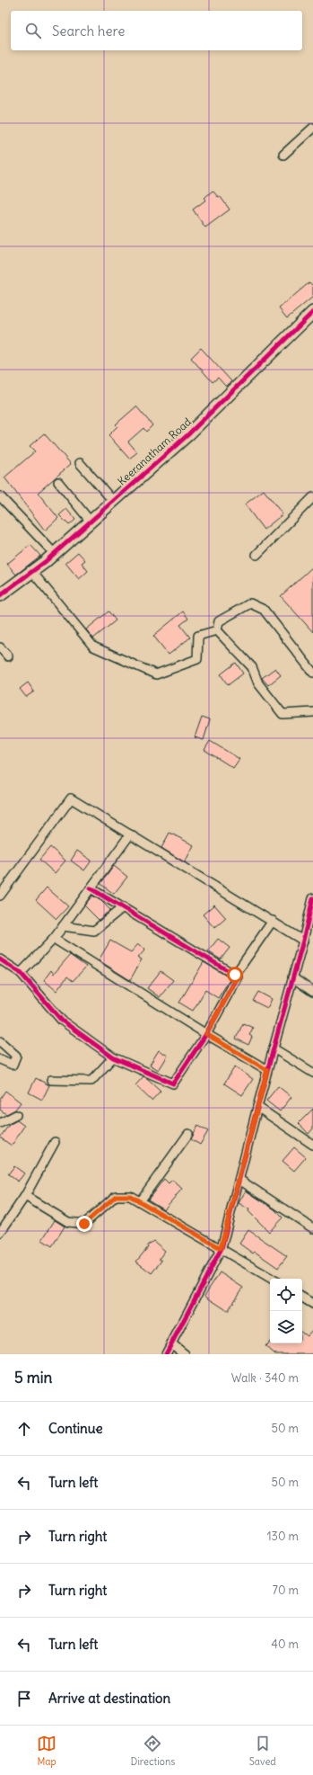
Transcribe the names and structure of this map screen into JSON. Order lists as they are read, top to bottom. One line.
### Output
{"streets":{"street":["Keeranatham Road"]},"page":{"search":"Search here","heading":["5 min","Walk · 340 m"],"list":[["Continue","50 m"],["Turn left","50 m"],["Turn right","130 m"],["Turn right","70 m"],["Turn left","40 m"],"Arrive at destination"],"nav":["Map","Directions","Saved"]}}
